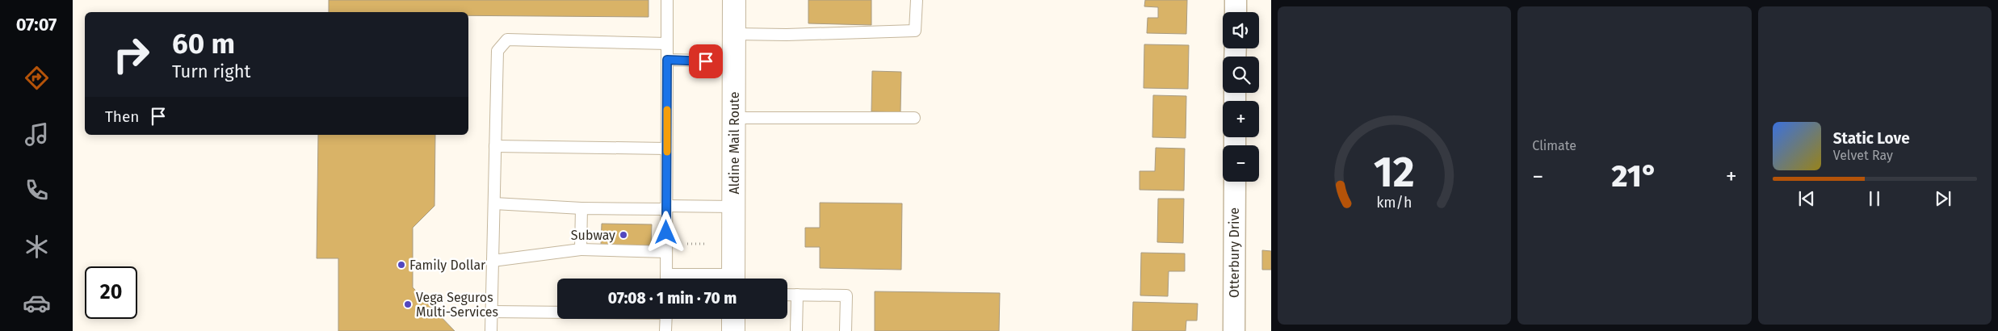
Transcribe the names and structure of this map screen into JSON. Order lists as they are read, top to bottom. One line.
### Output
{"streets":{"main road":["Aldine Mail Route"],"street":["Otterbury Drive"]},"places":["Subway","Family Dollar","Vega Seguros Multi-Services"],"page":{"tabs":"07:07","tile":"Climate","map_buttons":["+","−"],"turn":["60 m","Turn right"],"then":"Then","song":["Static Love","Velvet Ray"],"heat":["−","21°","+"],"limit":"20","trip":"07:08 · 1 min · 70 m","gauge":["12","km/h"]}}
